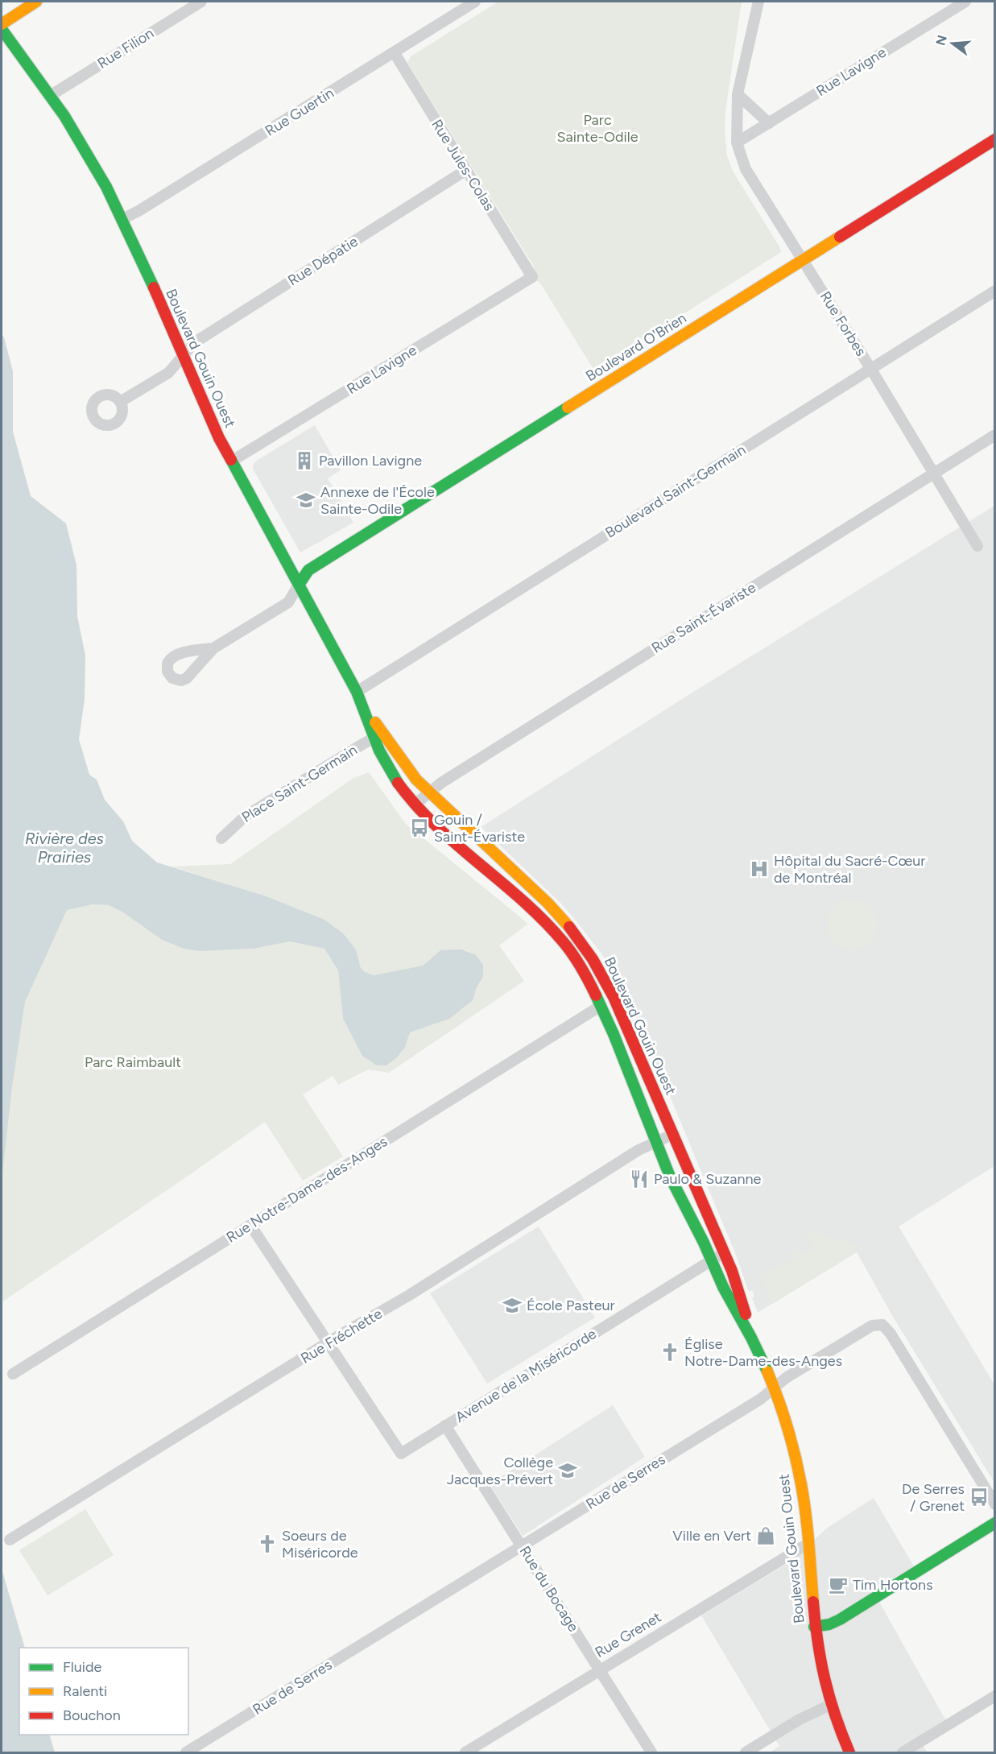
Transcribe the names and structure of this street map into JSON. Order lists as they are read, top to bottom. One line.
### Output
{"streets":{"main road":["Boulevard O'Brien","Boulevard Gouin Ouest"],"street":["Rue Filion","Rue Lavigne","Rue Guertin","Rue Jules-Colas","Rue Dépatie","Rue Forbes","Boulevard Saint-Germain","Rue Saint-Évariste","Place Saint-Germain","Rue Notre-Dame-des-Anges","Rue Fréchette","Avenue de la Miséricorde","Rue de Serres","Rue du Bocage","Rue Grenet"]},"crossings":[["Rue Filion","Boulevard Gouin Ouest"],["Rue Lavigne","Rue Jules-Colas"],["Rue Lavigne","Rue Forbes"],["Rue Lavigne","Boulevard Gouin Ouest"],["Rue Guertin","Rue Jules-Colas"],["Rue Guertin","Boulevard Gouin Ouest"],["Rue Jules-Colas","Rue Dépatie"],["Rue Dépatie","Boulevard Gouin Ouest"],["Rue Forbes","Boulevard O'Brien"],["Rue Forbes","Boulevard Saint-Germain"],["Rue Forbes","Rue Saint-Évariste"],["Boulevard O'Brien","Boulevard Gouin Ouest"],["Boulevard Gouin Ouest","Boulevard Saint-Germain"],["Boulevard Gouin Ouest","Rue Saint-Évariste"],["Boulevard Gouin Ouest","Place Saint-Germain"],["Boulevard Gouin Ouest","Rue Notre-Dame-des-Anges"],["Boulevard Gouin Ouest","Rue Fréchette"],["Boulevard Gouin Ouest","Avenue de la Miséricorde"],["Boulevard Gouin Ouest","Rue de Serres"],["Boulevard Gouin Ouest","Rue Grenet"],["Rue Fréchette","Avenue de la Miséricorde"],["Avenue de la Miséricorde","Rue du Bocage"],["Rue de Serres","Rue du Bocage"],["Rue du Bocage","Rue Grenet"]],"water":["Rivière des Prairies"],"parks":["Parc Sainte-Odile","Parc Raimbault"],"places":{"building":["Pavillon Lavigne"],"school or university":["Annexe de l'École Sainte-Odile","École Pasteur","Collège Jacques-Prévert"],"bus stop":["Gouin / Saint-Évariste","De Serres / Grenet"],"hospital":["Hôpital du Sacré-Cœur de Montréal"],"restaurant":["Paulo & Suzanne"],"church":["Église Notre-Dame-des-Anges","Soeurs de Miséricorde"],"shop":["Ville en Vert"],"cafe":["Tim Hortons"]},"legend":["Fluide","Ralenti","Bouchon"],"north":"left"}
